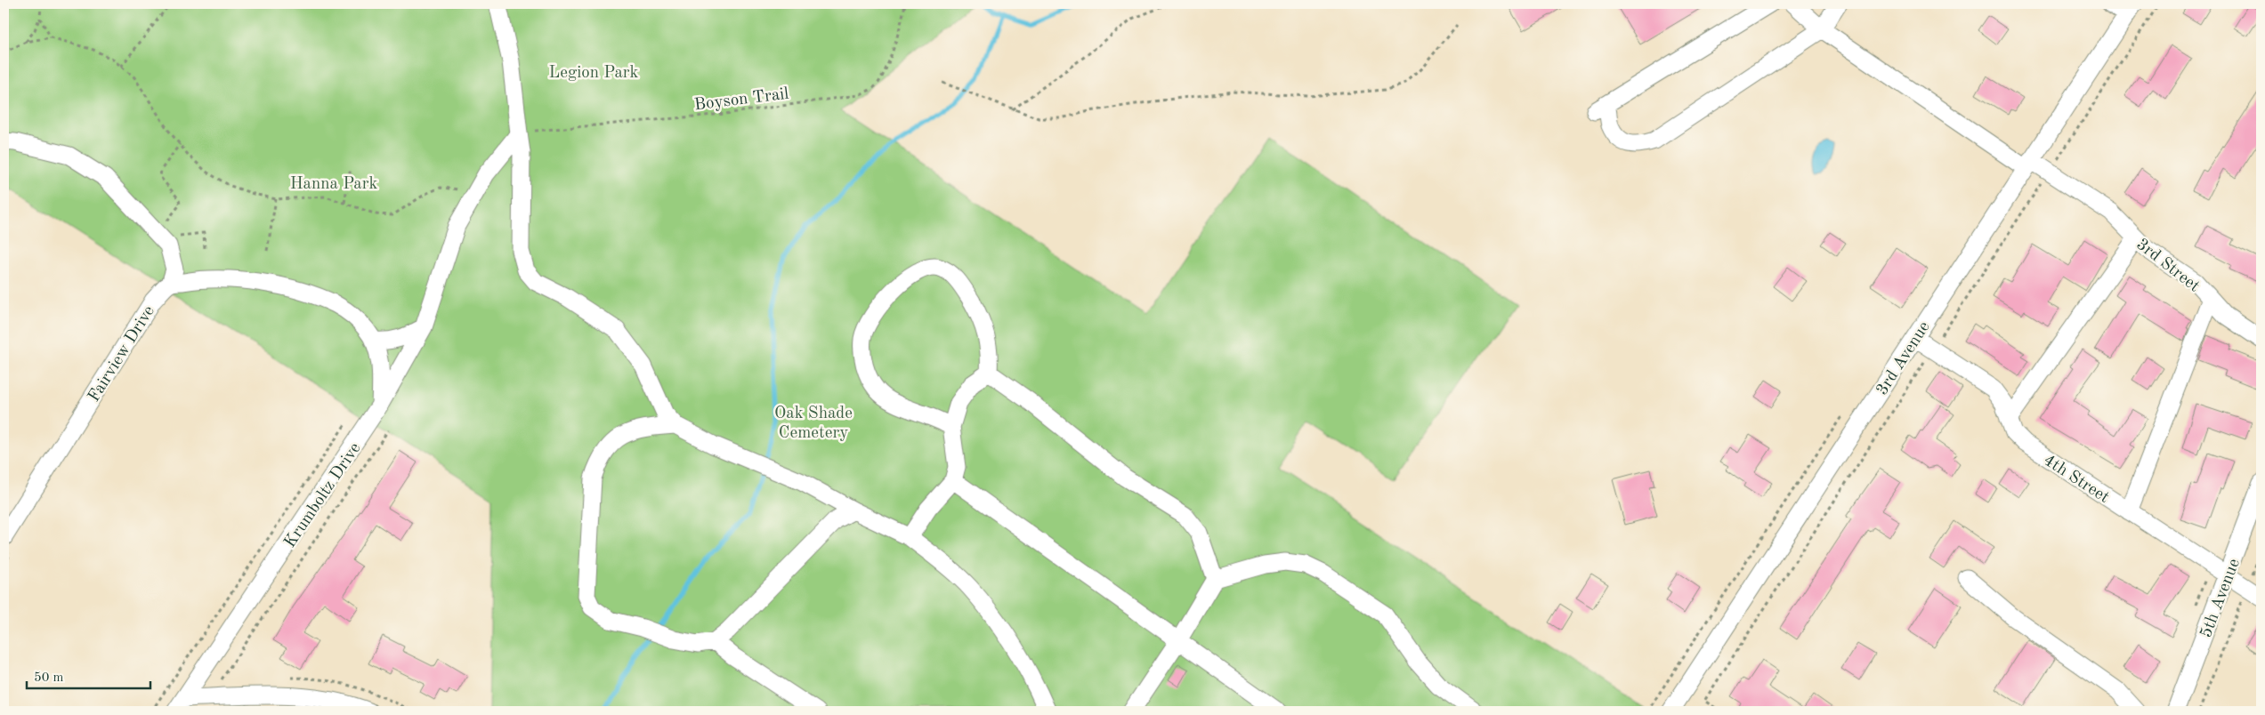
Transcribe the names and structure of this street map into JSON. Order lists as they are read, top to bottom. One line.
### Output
{"streets":{"street":["3rd Street","Fairview Drive","3rd Avenue","4th Street","Krumboltz Drive","5th Avenue"],"path":["Boyson Trail"]},"crossings":[["Boyson Trail","Krumboltz Drive"],["3rd Street","3rd Avenue"],["3rd Avenue","4th Street"],["4th Street","5th Avenue"]],"parks":["Legion Park","Hanna Park","Oak Shade Cemetery"],"scale_bar":"50 m"}
